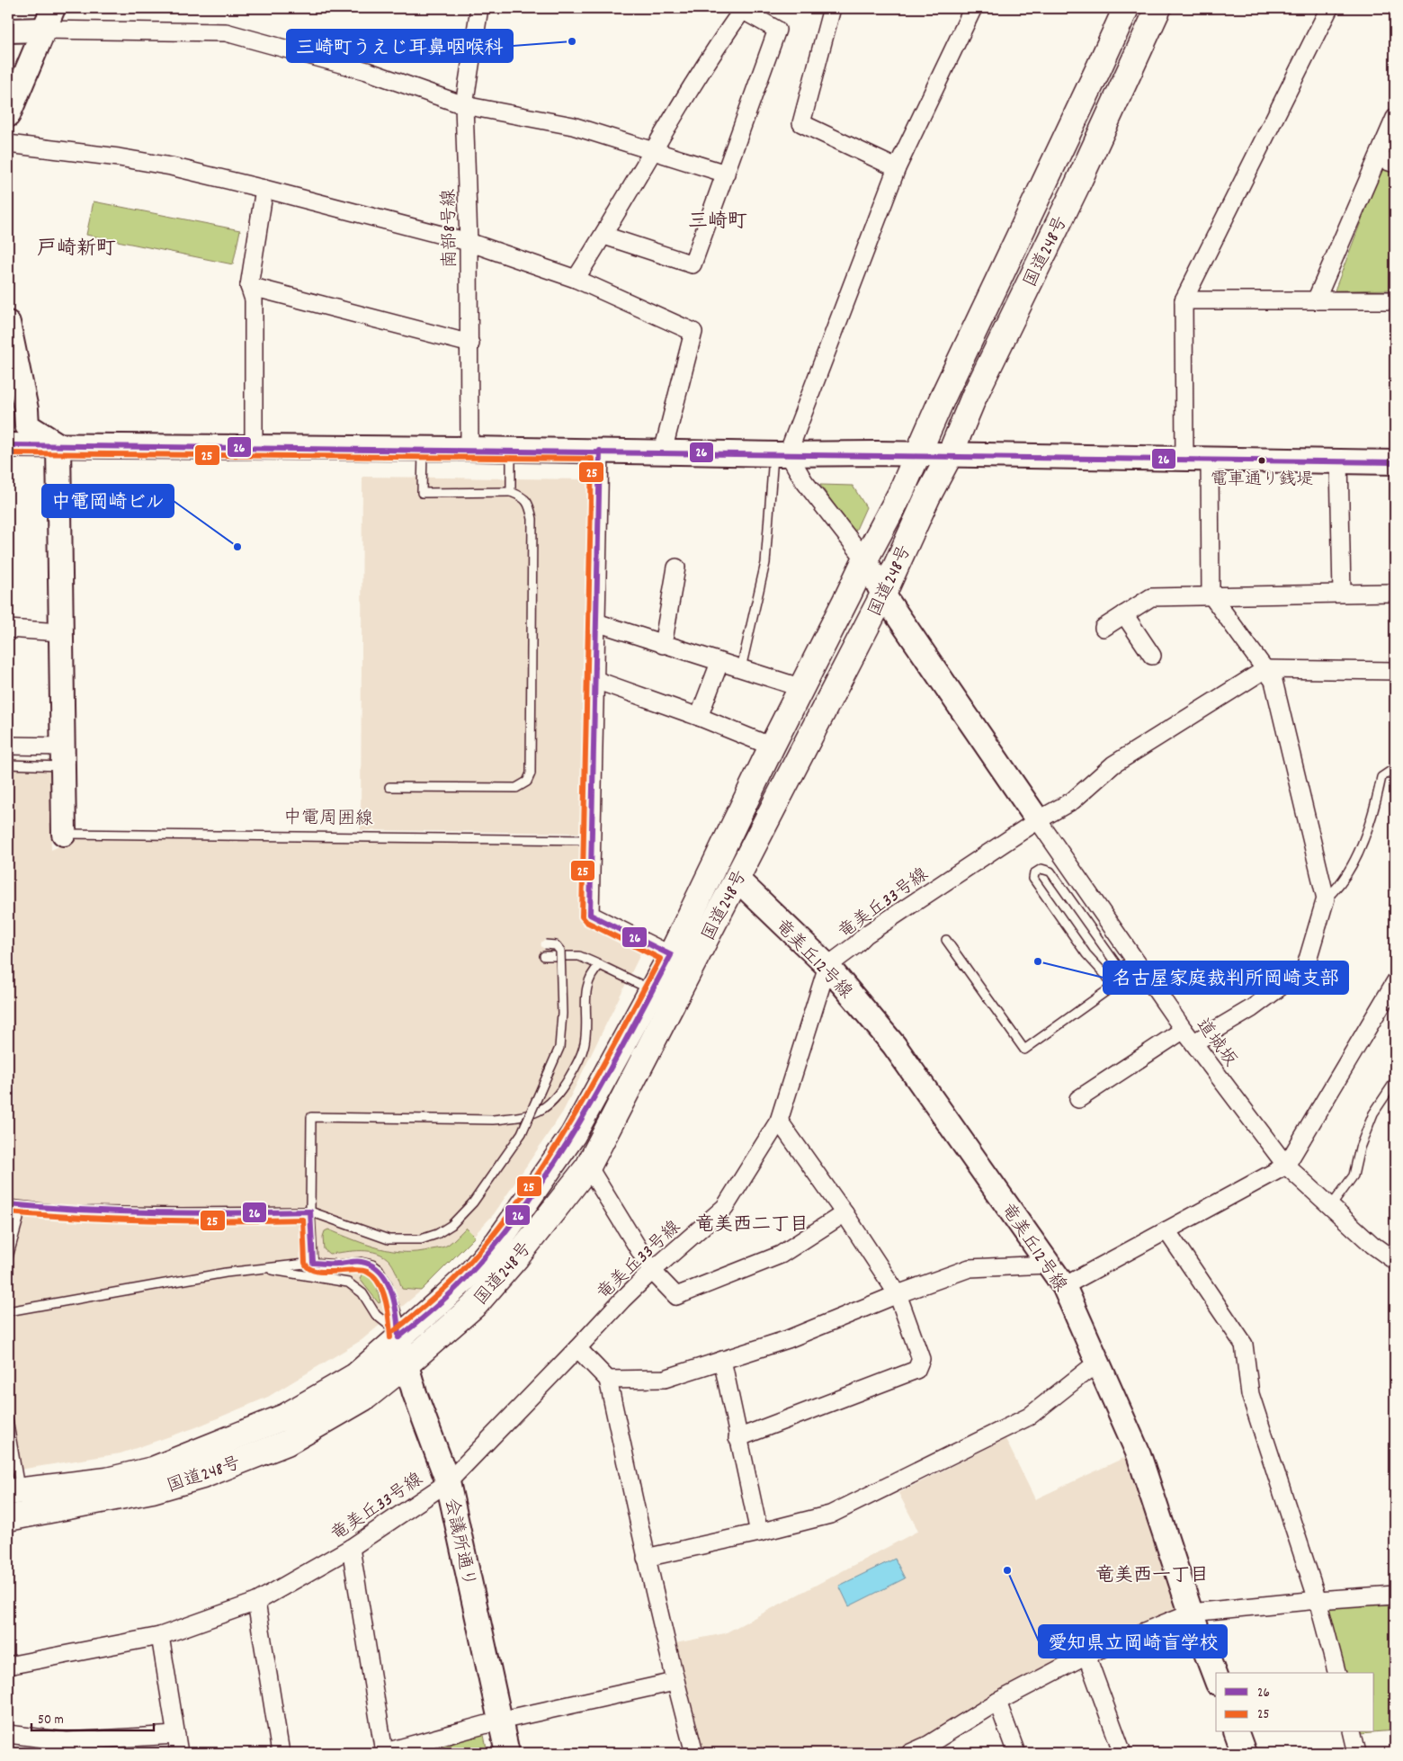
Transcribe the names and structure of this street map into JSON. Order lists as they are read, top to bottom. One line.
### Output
{"streets":{"highway":["国道248号"],"street":["南部8号線","竜美丘33号線","竜美丘12号線","道城坂","会議所通り"],"lane":["中電周囲線"]},"crossings":[["国道248号","竜美丘12号線"],["国道248号","会議所通り"],["竜美丘33号線","竜美丘12号線"],["竜美丘33号線","道城坂"],["竜美丘33号線","会議所通り"]],"districts":["三崎町","戸崎新町","竜美西二丁目","竜美西一丁目"],"places":["三崎町うえじ耳鼻咽喉科","電車通り銭堤","中電岡崎ビル","名古屋家庭裁判所岡崎支部","愛知県立岡崎盲学校"],"lines":["transit line 26","transit line 25"],"legend":["26","25"],"scale_bar":"50 m"}
